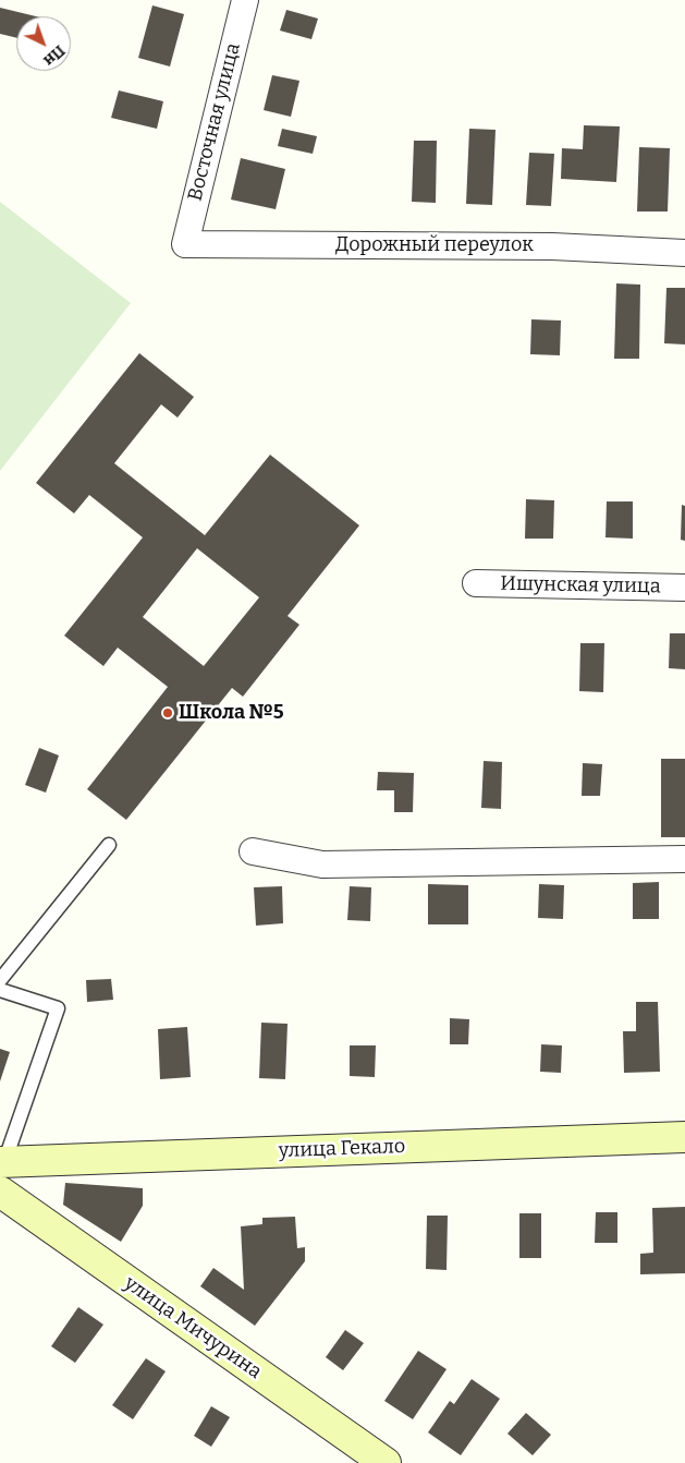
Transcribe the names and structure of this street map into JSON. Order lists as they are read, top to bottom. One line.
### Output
{"streets":{"main road":["улица Гекало","улица Мичурина"],"street":["Восточная улица","Дорожный переулок","Ишунская улица"]},"crossings":[["Восточная улица","Дорожный переулок"]],"places":["Школа №5"],"north":"bottom right"}
